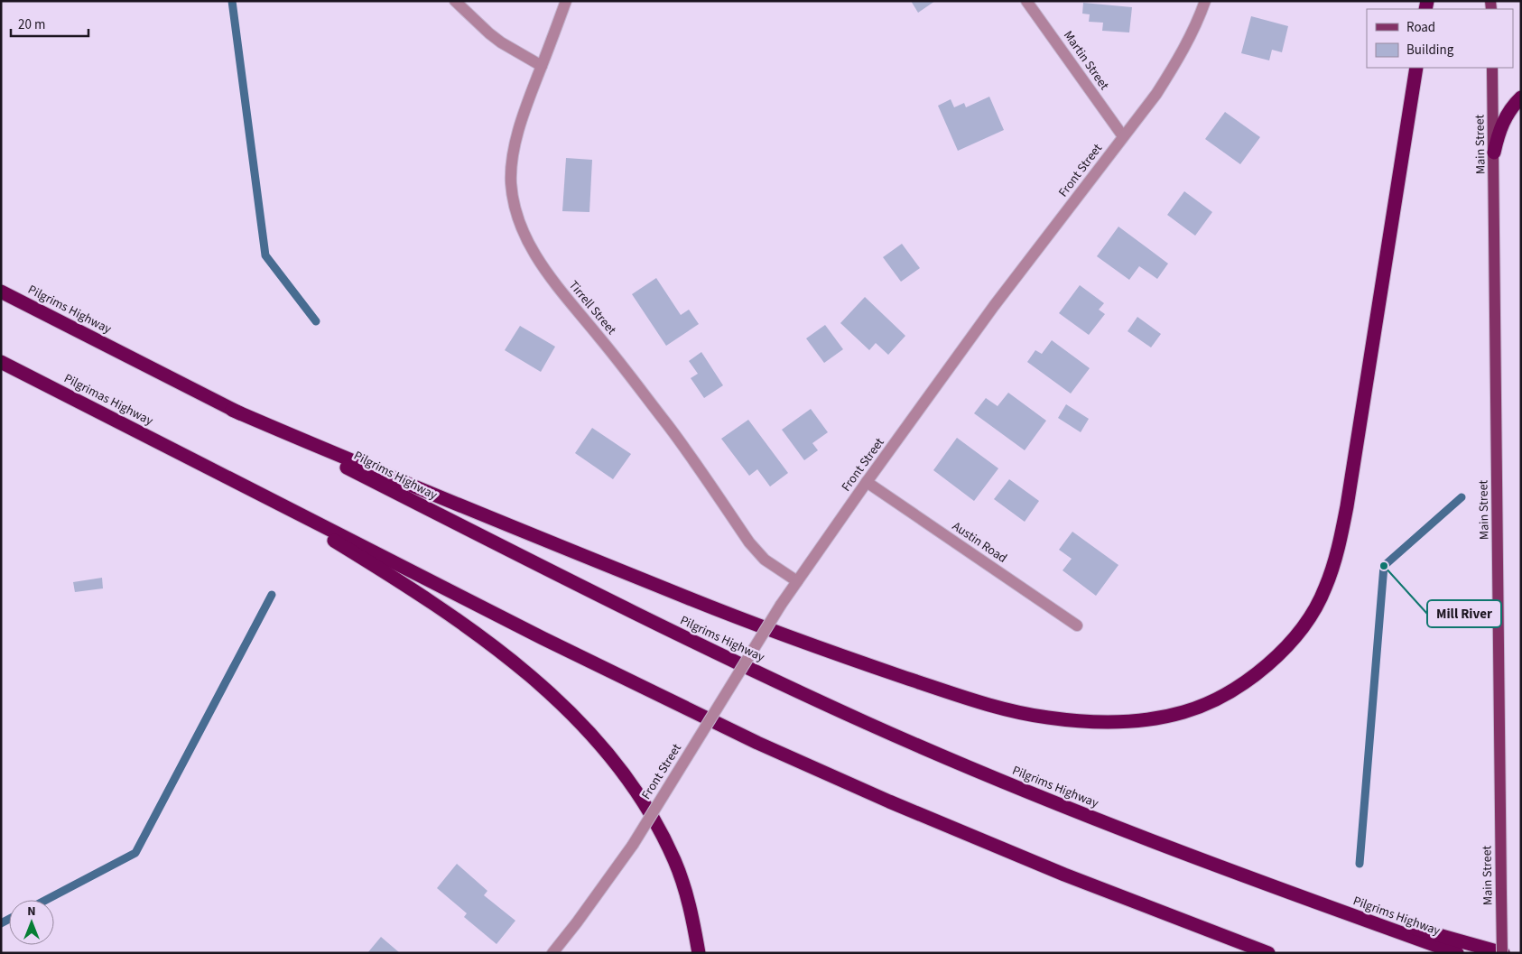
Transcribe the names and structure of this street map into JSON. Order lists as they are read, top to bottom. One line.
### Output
{"streets":{"highway":["Pilgrims Highway","Pilgrimas Highway"],"main road":["Main Street"],"street":["Martin Street","Front Street","Tirrell Street","Austin Road"]},"crossings":[["Martin Street","Front Street"],["Front Street","Tirrell Street"],["Front Street","Austin Road"]],"places":["Mill River"],"legend":["Road","Building"],"scale_bar":"20 m","north":"top"}
